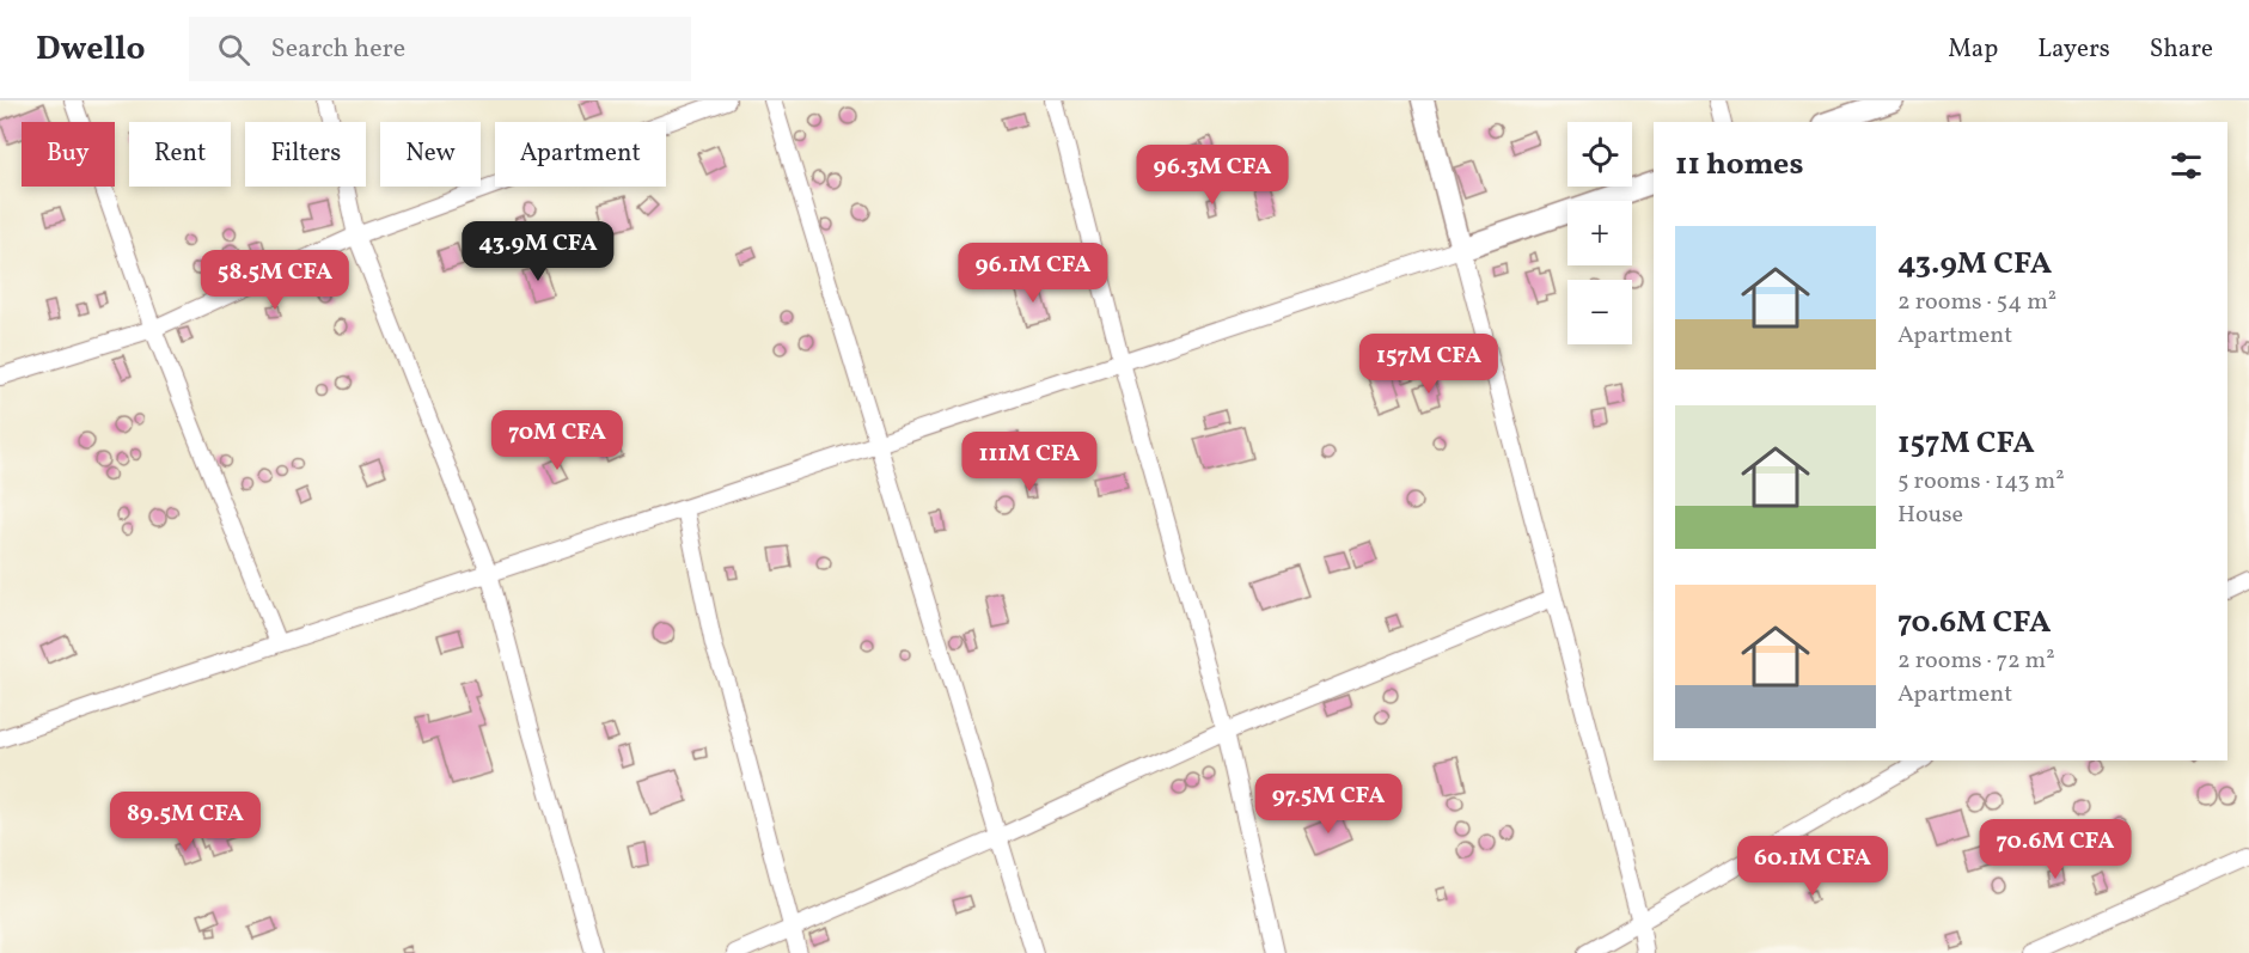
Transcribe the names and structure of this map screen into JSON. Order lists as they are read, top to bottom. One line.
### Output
{"page":{"header":"Dwello","search":"Search here","nav":["Map","Layers","Share"],"map_buttons":["+","−"],"chip":["Buy","Rent","Filters","New","Apartment"],"heading":"11 homes","price":["96.3M CFA","43.9M CFA","96.1M CFA","58.5M CFA","157M CFA","70M CFA","111M CFA","97.5M CFA","89.5M CFA","70.6M CFA","60.1M CFA"],"list":[{"name":"43.9M CFA","note":"2 rooms · 54 m² · Apartment"},{"name":"157M CFA","note":"5 rooms · 143 m² · House"},{"name":"70.6M CFA","note":"2 rooms · 72 m² · Apartment"}]}}
